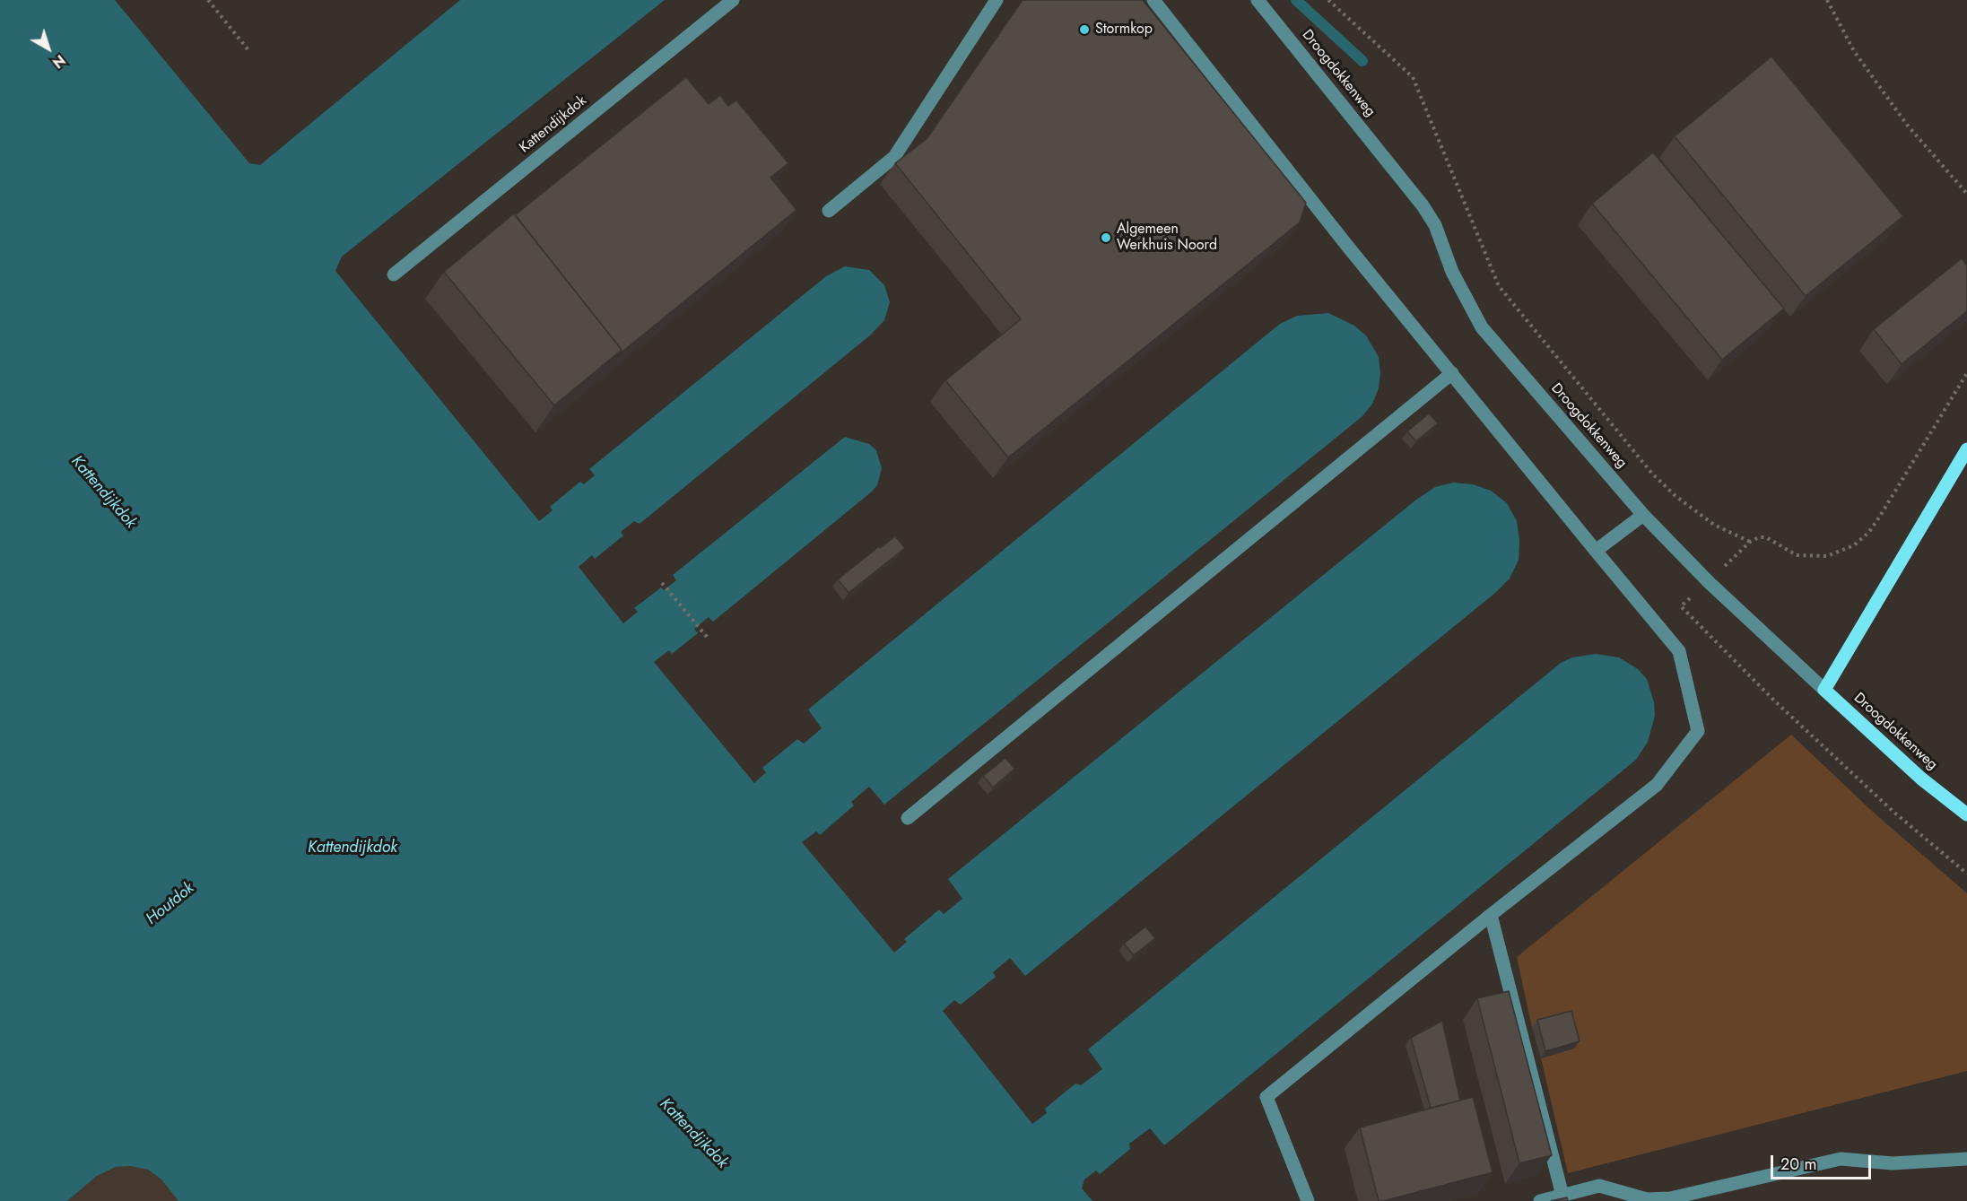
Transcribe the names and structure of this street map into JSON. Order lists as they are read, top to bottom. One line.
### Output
{"streets":{"main road":["Droogdokkenweg"],"street":["Kattendijkdok"]},"water":["Kattendijkdok","Houtdok"],"places":["Stormkop","Algemeen Werkhuis Noord"],"scale_bar":"20 m","north":"bottom right"}
